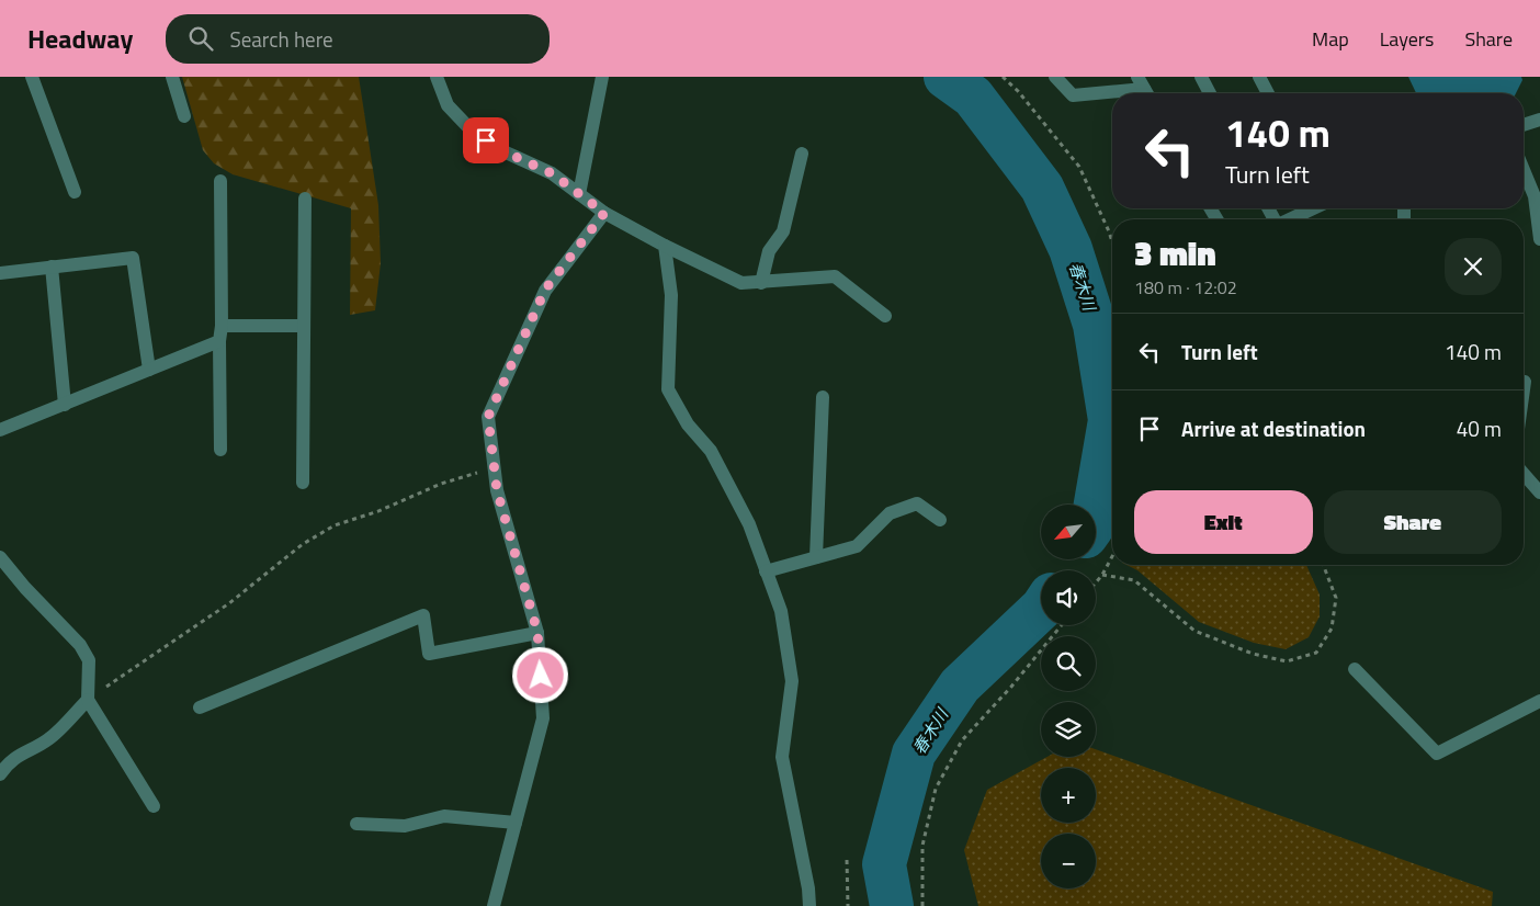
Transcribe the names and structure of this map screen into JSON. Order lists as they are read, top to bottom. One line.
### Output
{"water":["春木川"],"north":"bottom left","page":{"header":"Headway","search":"Search here","nav":["Map","Layers","Share"],"turn":["140 m","Turn left"],"heading":["3 min","180 m · 12:02"],"list":[{"name":"Turn left","value":"140 m"},{"name":"Arrive at destination","value":"40 m"}],"buttons":["Exit","Share"],"map_buttons":["+","−"]}}
